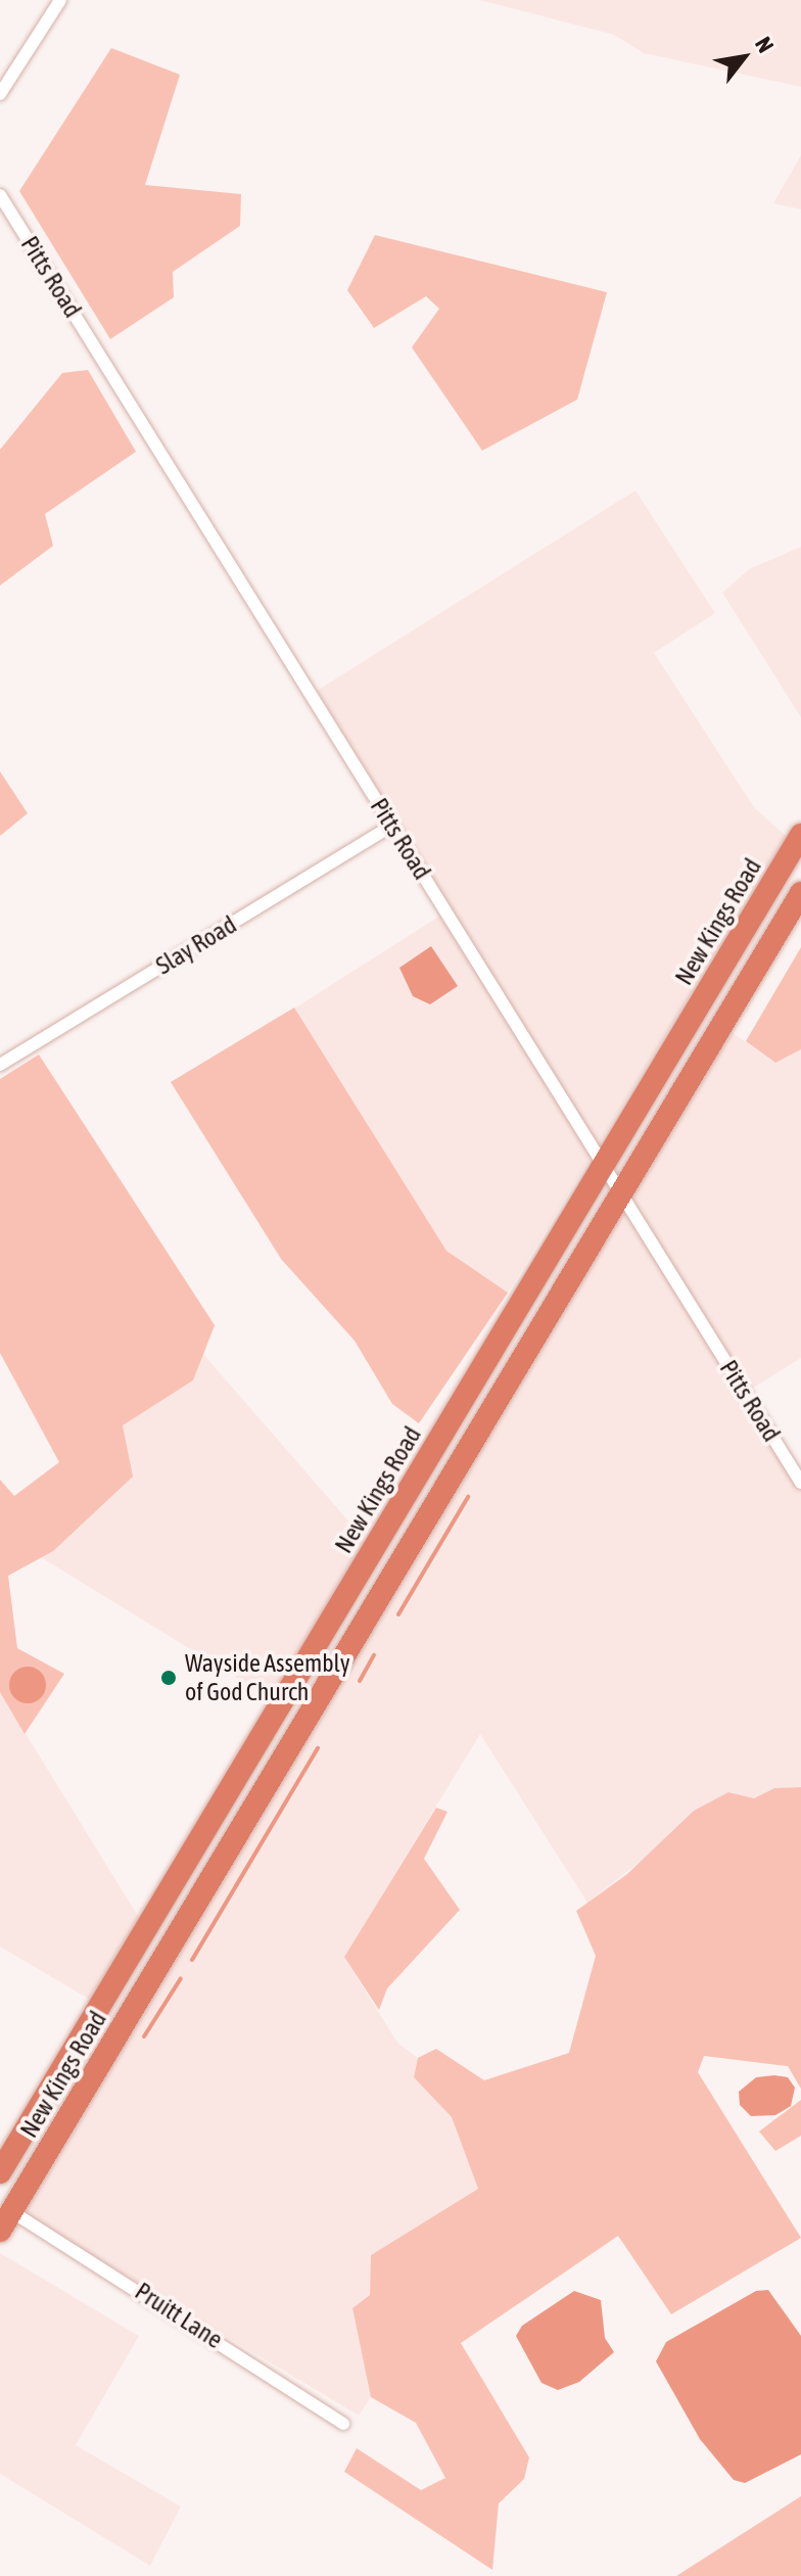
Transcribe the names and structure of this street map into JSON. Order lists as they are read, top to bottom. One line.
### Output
{"streets":{"highway":["New Kings Road"],"street":["Pitts Road","Slay Road","Pruitt Lane"]},"crossings":[["Pitts Road","New Kings Road"],["Pitts Road","Slay Road"],["New Kings Road","Pruitt Lane"]],"places":["Wayside Assembly of God Church"],"north":"top right"}
